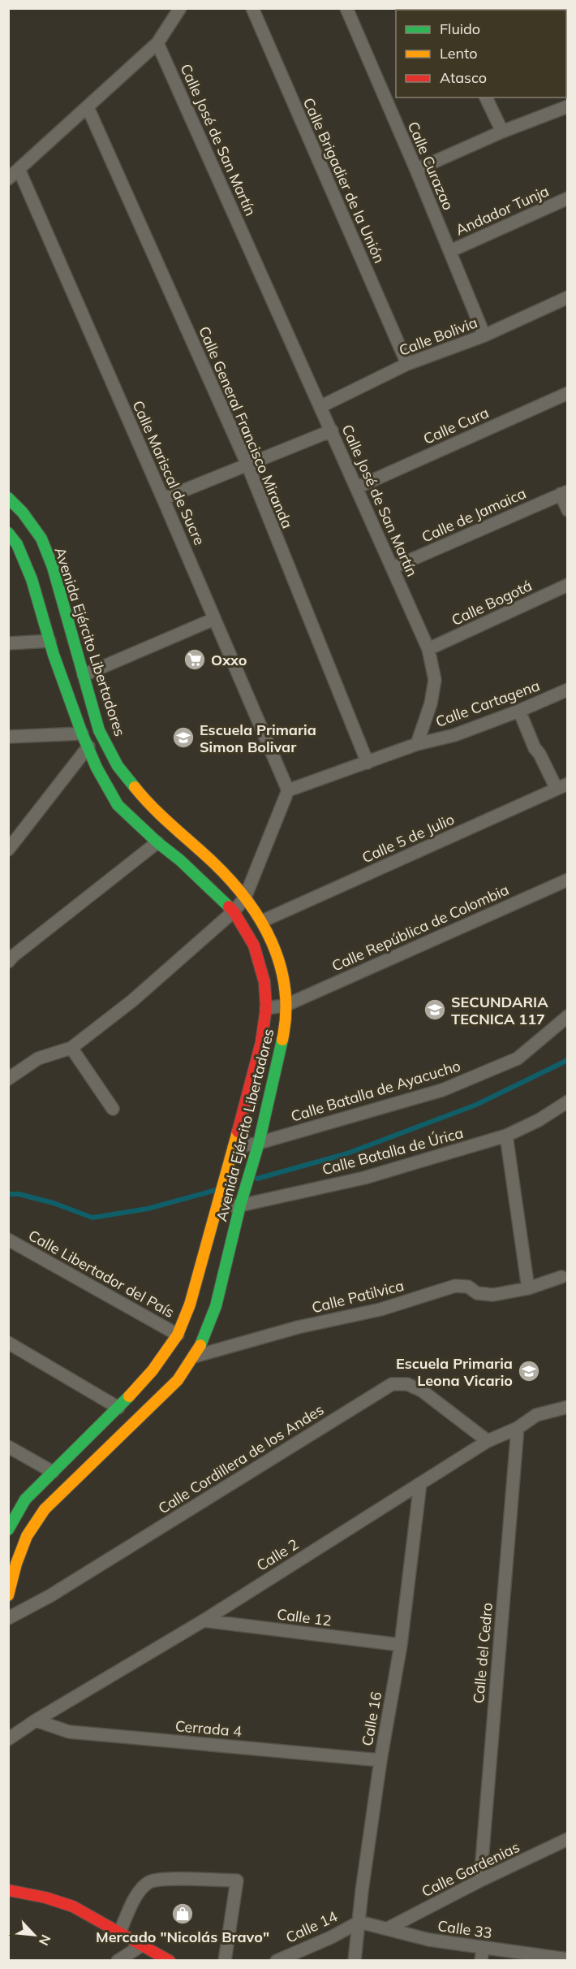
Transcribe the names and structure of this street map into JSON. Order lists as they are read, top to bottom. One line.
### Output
{"streets":{"main road":["Avenida Ejército Libertadores"],"street":["Calle José de San Martín","Calle Curazao","Calle Brigadier de la Unión","Andador Tunja","Calle Bolivia","Calle Cura","Calle General Francisco Miranda","Calle Mariscal de Sucre","Calle de Jamaica","Calle Bogotá","Calle Cartagena","Calle 5 de Julio","Calle República de Colombia","Calle Batalla de Ayacucho","Calle Batalla de Úrica","Calle Libertador del País","Calle Patilvica","Calle Cordillera de los Andes","Calle 2","Calle 12","Calle del Cedro","Calle 16","Cerrada 4","Calle Gardenias","Calle 14","Calle 33"]},"crossings":[["Calle José de San Martín","Calle Bolivia"],["Calle José de San Martín","Calle Cura"],["Calle José de San Martín","Calle de Jamaica"],["Calle José de San Martín","Calle Bogotá"],["Calle José de San Martín","Calle Cartagena"],["Calle Curazao","Andador Tunja"],["Calle Curazao","Calle Bolivia"],["Calle Brigadier de la Unión","Calle Bolivia"],["Avenida Ejército Libertadores","Calle 5 de Julio"],["Avenida Ejército Libertadores","Calle República de Colombia"],["Avenida Ejército Libertadores","Calle Batalla de Ayacucho"],["Avenida Ejército Libertadores","Calle Batalla de Úrica"],["Avenida Ejército Libertadores","Calle Libertador del País"],["Avenida Ejército Libertadores","Calle Patilvica"],["Calle Cordillera de los Andes","Calle 2"],["Calle 2","Calle 12"],["Calle 2","Calle del Cedro"],["Calle 2","Calle 16"],["Calle 2","Cerrada 4"],["Calle 12","Calle 16"],["Calle del Cedro","Calle Gardenias"],["Calle 16","Cerrada 4"],["Calle 16","Calle 14"],["Calle 16","Calle 33"],["Calle Gardenias","Calle 33"],["Calle 14","Calle 33"]],"places":{"supermarket":["Oxxo"],"school or university":["Escuela Primaria Simon Bolivar","SECUNDARIA TECNICA 117","Escuela Primaria Leona Vicario"],"shop":["Mercado \"Nicolás Bravo\""]},"legend":["Fluido","Lento","Atasco"],"north":"bottom right"}
